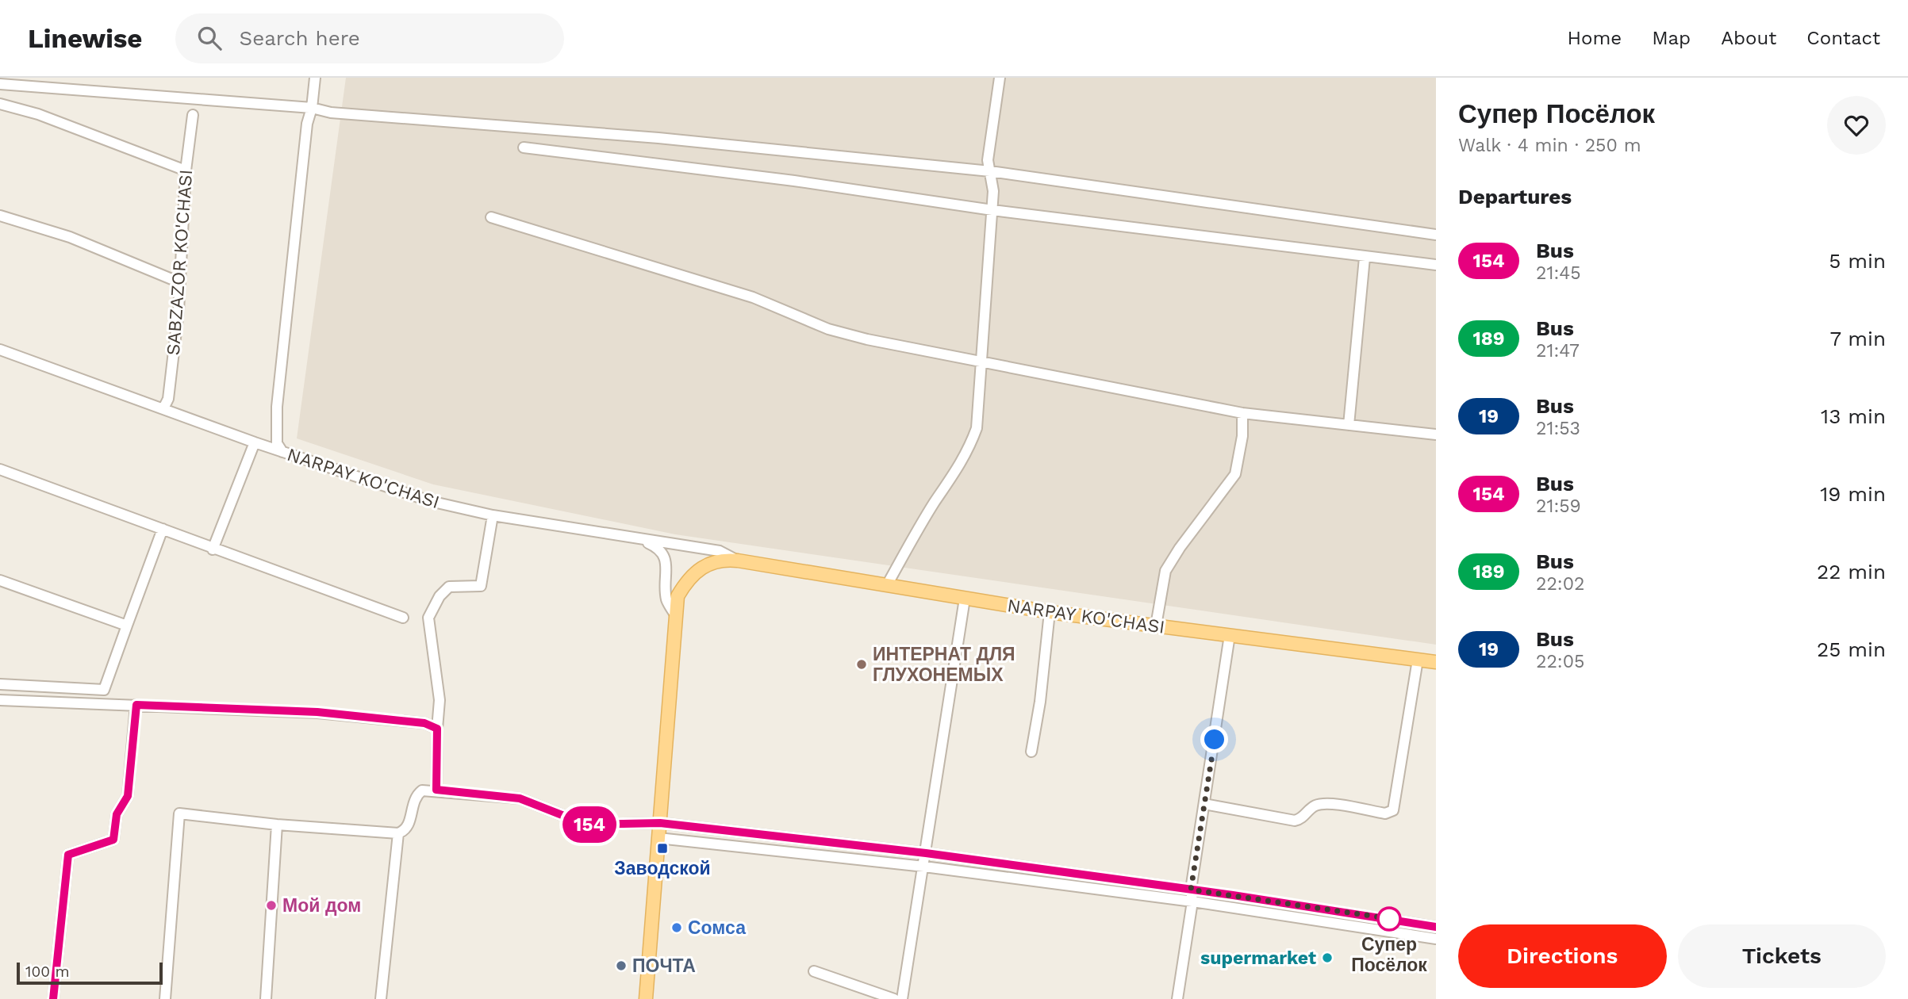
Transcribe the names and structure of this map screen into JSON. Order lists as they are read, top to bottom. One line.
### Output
{"streets":{"main road":["NARPAY KO'CHASI"],"street":["SABZAZOR KO'CHASI"]},"crossings":[["SABZAZOR KO'CHASI","NARPAY KO'CHASI"]],"places":{"other":["ИНТЕРНАТ ДЛЯ ГЛУХОНЕМЫХ","Мой дом","Супер Посёлок","Сомса","supermarket","ПОЧТА"],"transit":["Заводской"]},"lines":["bus line 154"],"scale_bar":"100 m","page":{"header":"Linewise","search":"Search here","nav":["Home","Map","About","Contact"],"on_map":"154","heading":[["Супер Посёлок","Walk · 4 min · 250 m"],"Departures"],"list":[{"mark":"154","name":"Bus","note":"21:45","value":"5 min"},{"mark":"189","name":"Bus","note":"21:47","value":"7 min"},{"mark":"19","name":"Bus","note":"21:53","value":"13 min"},{"mark":"154","name":"Bus","note":"21:59","value":"19 min"},{"mark":"189","name":"Bus","note":"22:02","value":"22 min"},{"mark":"19","name":"Bus","note":"22:05","value":"25 min"}],"buttons":["Directions","Tickets"],"scale":"100 m"}}
